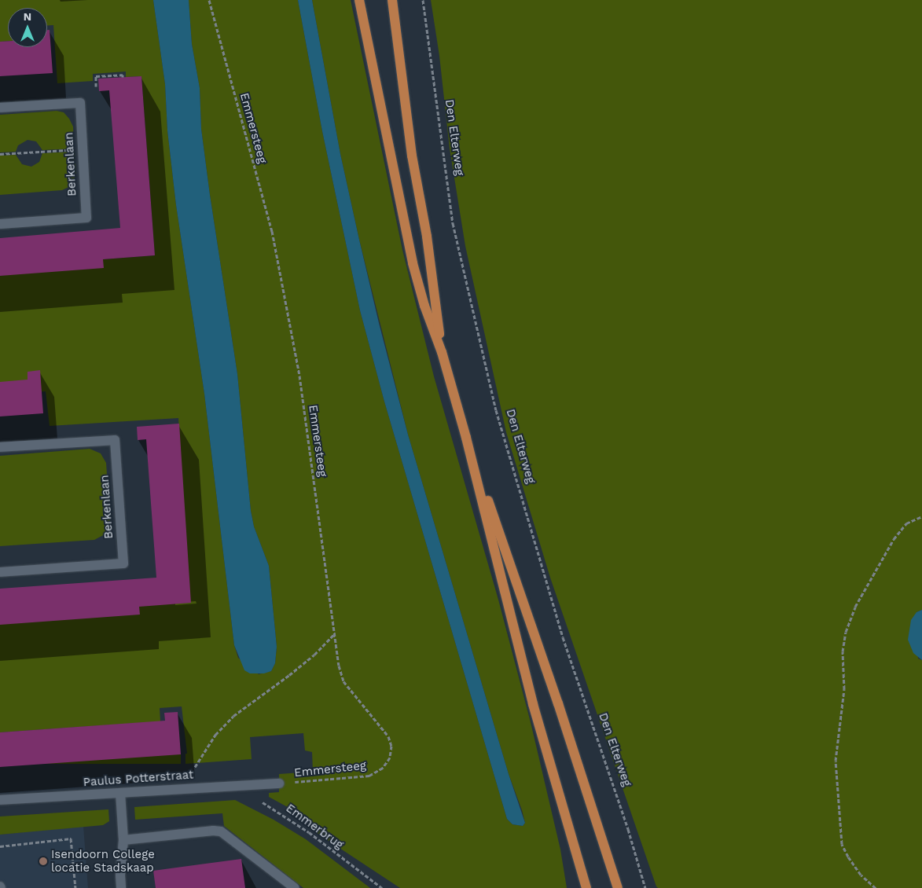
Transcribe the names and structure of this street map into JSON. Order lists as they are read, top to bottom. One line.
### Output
{"streets":{"street":["Berkenlaan","Paulus Potterstraat"],"path":["Emmersteeg","Den Elterweg","Emmerbrug"]},"crossings":[["Emmersteeg","Paulus Potterstraat"]],"places":["Isendoorn College locatie Stadskaap"],"north":"top"}
